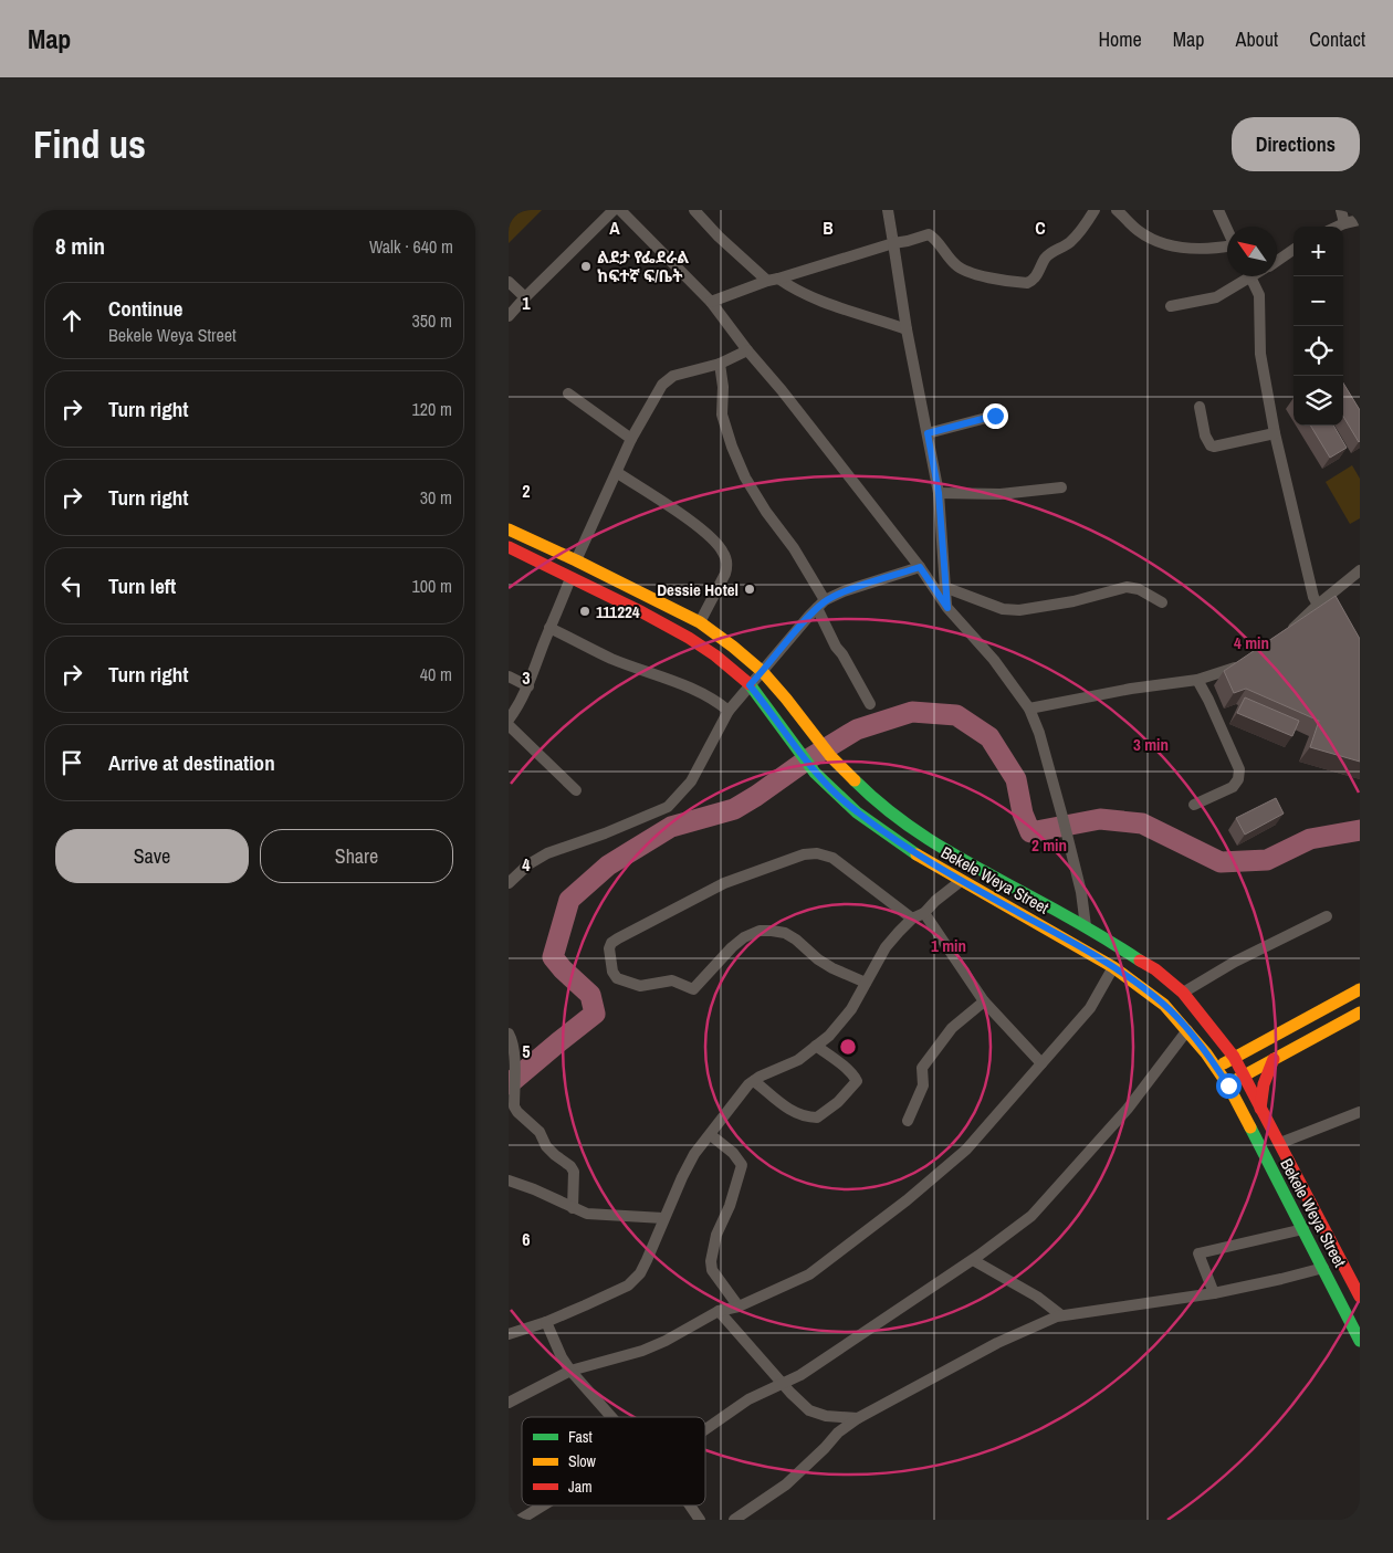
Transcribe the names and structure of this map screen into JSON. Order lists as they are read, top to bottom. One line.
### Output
{"streets":{"main road":["Bekele Weya Street"]},"places":["ልደታ የፌደራል ከፍተኛ ፍ/ቤት","Dessie Hotel","111224"],"legend":["Fast","Slow","Jam"],"north":"top left","page":{"header":"Map","nav":["Home","Map","About","Contact"],"buttons":["Directions",["Save","Share"]],"title":"Find us","heading":["8 min","Walk · 640 m"],"map_buttons":["+","−"],"list":[["Continue","Bekele Weya Street","350 m"],["Turn right","120 m"],["Turn right","30 m"],["Turn left","100 m"],["Turn right","40 m"],"Arrive at destination"]},"grid":{"columns":["A","B","C"],"rows":["1","2","3","4","5","6"]},"rings":["4 min","3 min","2 min","1 min"]}
